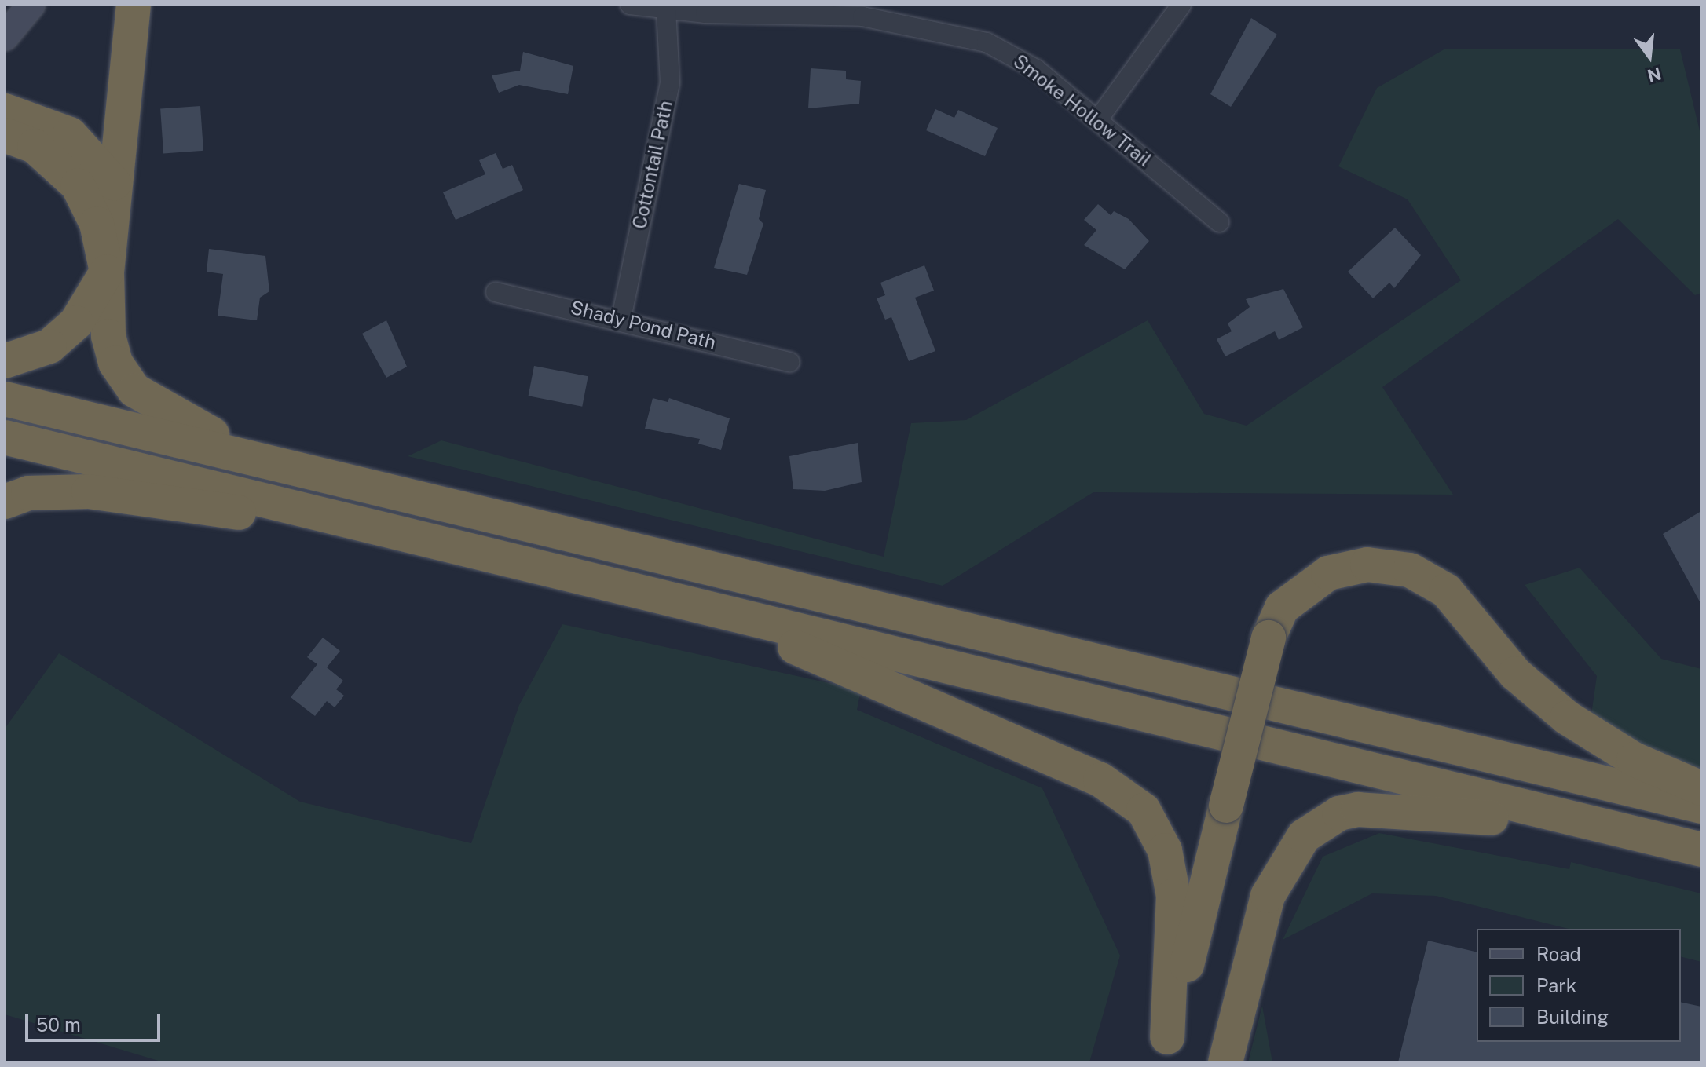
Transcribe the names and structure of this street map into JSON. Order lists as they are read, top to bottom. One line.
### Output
{"streets":{"street":["Smoke Hollow Trail","Cottontail Path","Shady Pond Path"]},"crossings":[["Smoke Hollow Trail","Cottontail Path"],["Cottontail Path","Shady Pond Path"]],"legend":["Road","Park","Building"],"scale_bar":"50 m","north":"bottom"}
